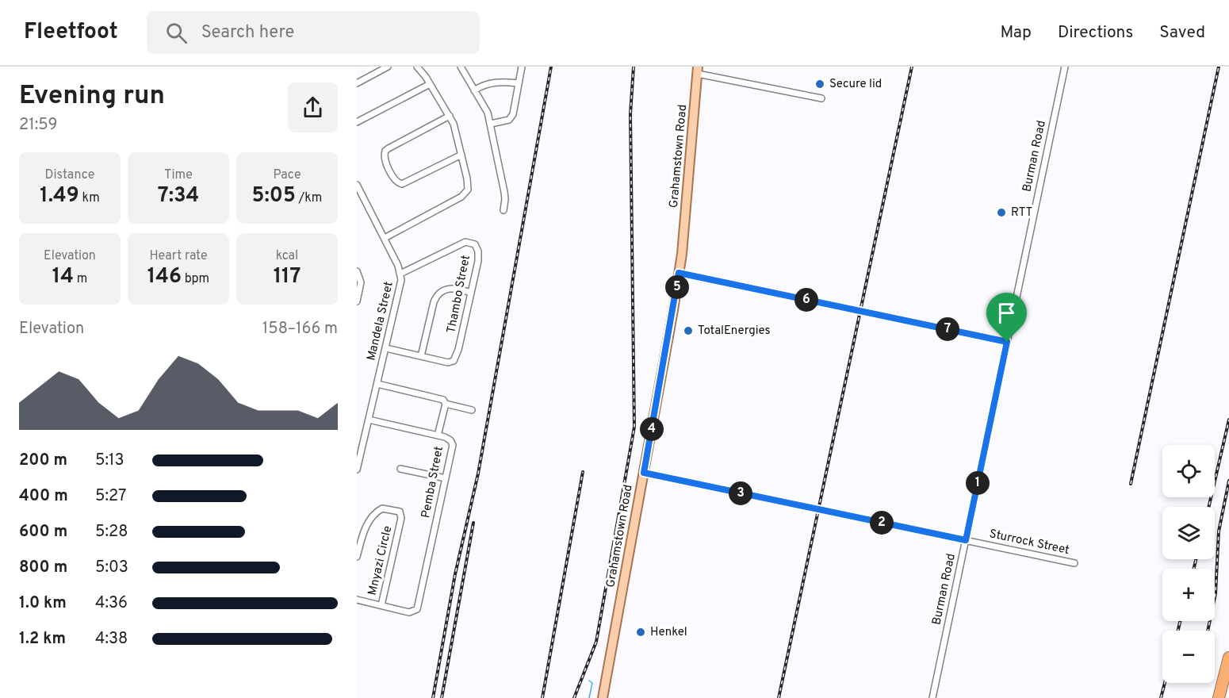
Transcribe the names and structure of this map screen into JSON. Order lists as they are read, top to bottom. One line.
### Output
{"streets":{"main road":["Grahamstown Road"],"street":["Burman Road","Thambo Street","Mandela Street","Pemba Street","Sturrock Street","Mnyazi Circle"]},"crossings":[["Grahamstown Road","Sturrock Street"],["Burman Road","Sturrock Street"],["Thambo Street","Mandela Street"],["Mandela Street","Pemba Street"],["Pemba Street","Mnyazi Circle"]],"places":["Secure lid","RTT","TotalEnergies","Henkel"],"page":{"header":"Fleetfoot","search":"Search here","nav":["Map","Directions","Saved"],"heading":["Evening run","21:59"],"stats":[["Distance","1.49 km"],["Time","7:34"],["Pace","5:05 /km"],["Elevation","14 m"],["Heart rate","146 bpm"],["kcal","117"]],"pins":["5","6","7","4","1","3","2"],"chart":["Elevation","158–166 m"],"list":[{"name":"200 m","note":"5:13"},{"name":"400 m","note":"5:27"},{"name":"600 m","note":"5:28"},{"name":"800 m","note":"5:03"},{"name":"1.0 km","note":"4:36"},{"name":"1.2 km","note":"4:38"}],"map_buttons":["+","−"]}}
